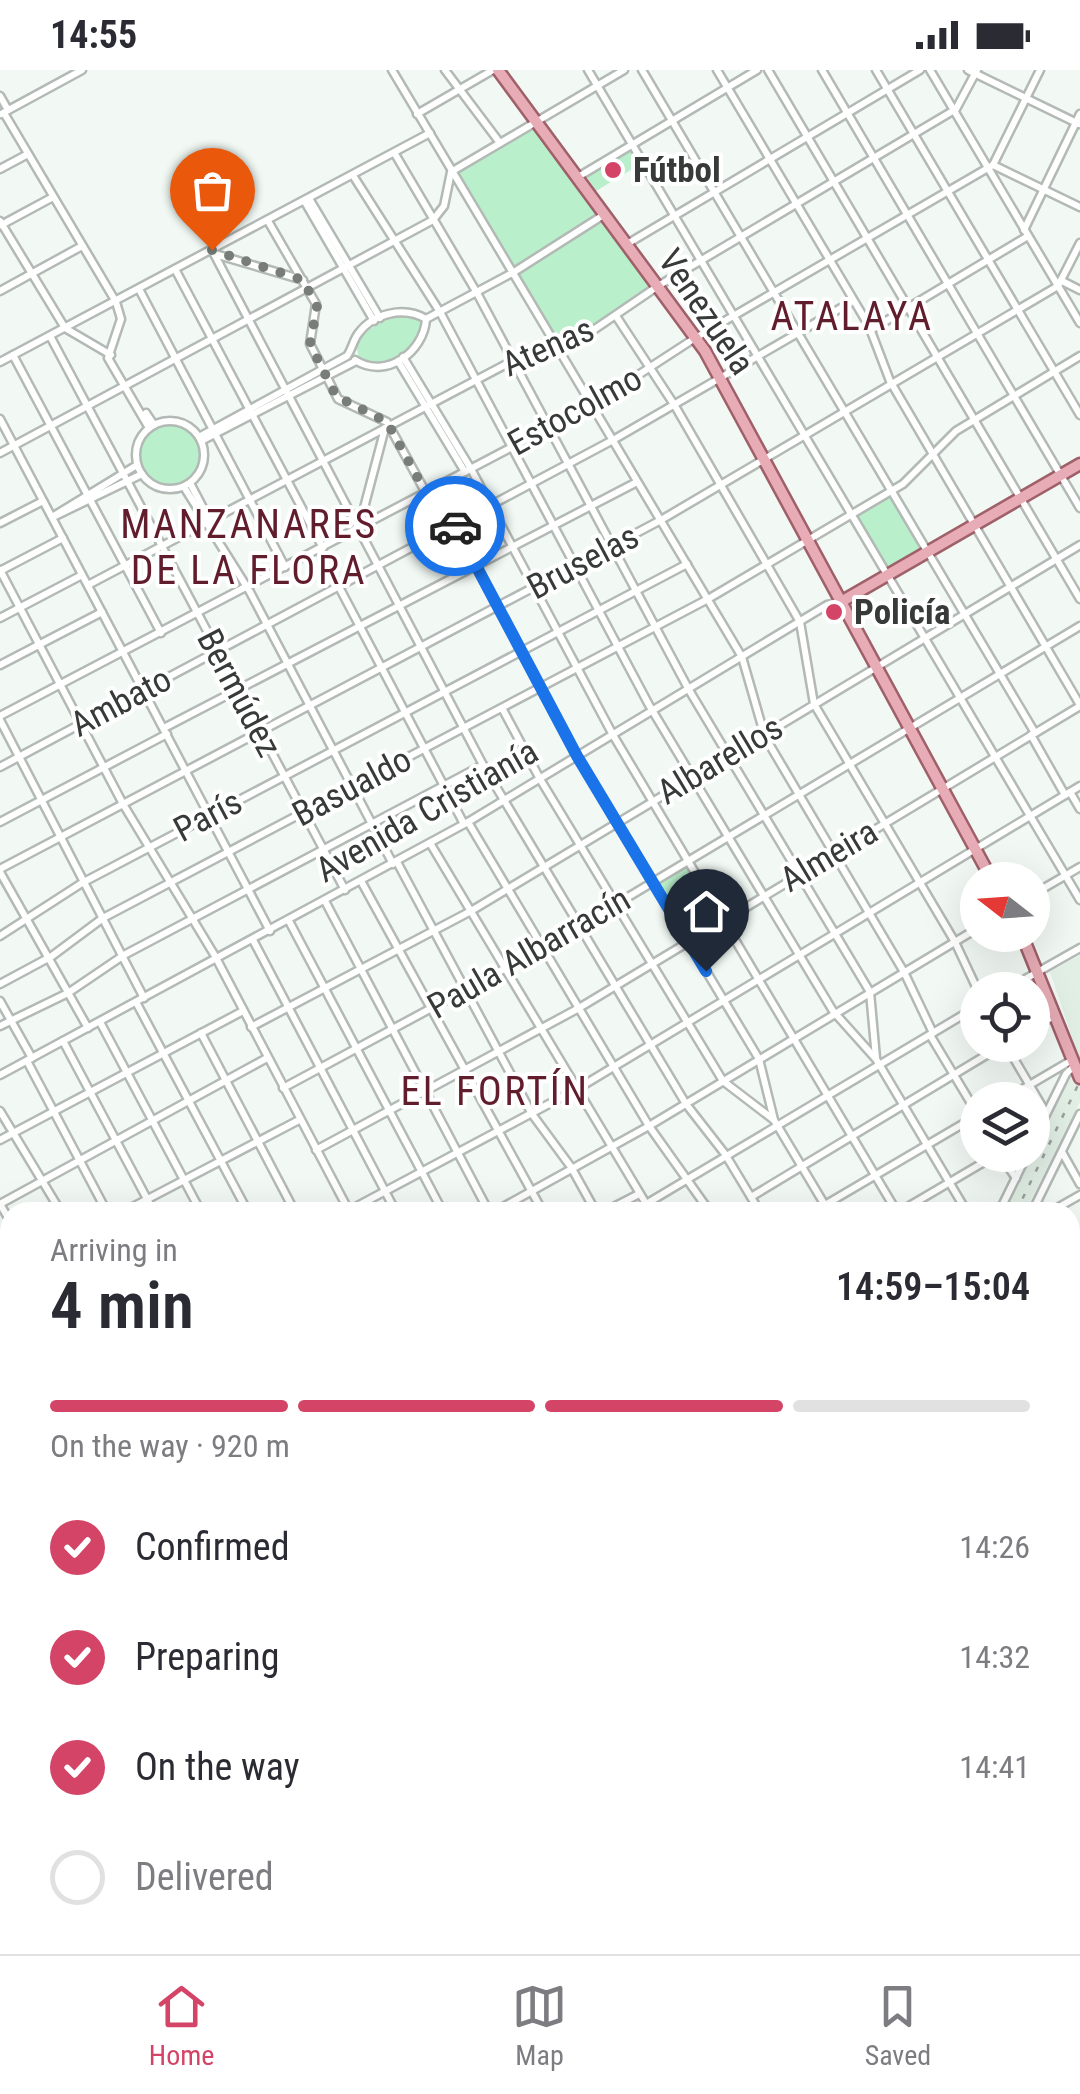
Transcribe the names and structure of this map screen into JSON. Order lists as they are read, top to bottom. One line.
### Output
{"streets":{"main road":["Venezuela","Avenida Cristianía"],"street":["Atenas","Estocolmo","Bruselas","Bermúdez","Ambato","Albarellos","Basualdo","París","Almeira","Paula Albarracín"]},"crossings":[["Venezuela","Atenas"],["Venezuela","Estocolmo"],["Venezuela","Bruselas"],["Venezuela","Ambato"],["Venezuela","Albarellos"],["Venezuela","Avenida Cristianía"],["Venezuela","Almeira"],["Venezuela","Paula Albarracín"],["Atenas","Bermúdez"],["Estocolmo","Bermúdez"],["Bruselas","Bermúdez"],["Bermúdez","Ambato"],["Bermúdez","Basualdo"],["Bermúdez","Avenida Cristianía"],["Bermúdez","París"]],"districts":["ATALAYA","MANZANARES DE LA FLORA","EL FORTÍN"],"places":["Fútbol","Policía"],"north":"left","page":{"status":"14:55","heading":["4 min","Arriving in","14:59–15:04"],"bar":"On the way · 920 m","list":[["Confirmed","14:26"],["Preparing","14:32"],["On the way","14:41"],"Delivered"],"tabs":["Home","Map","Saved"]}}
